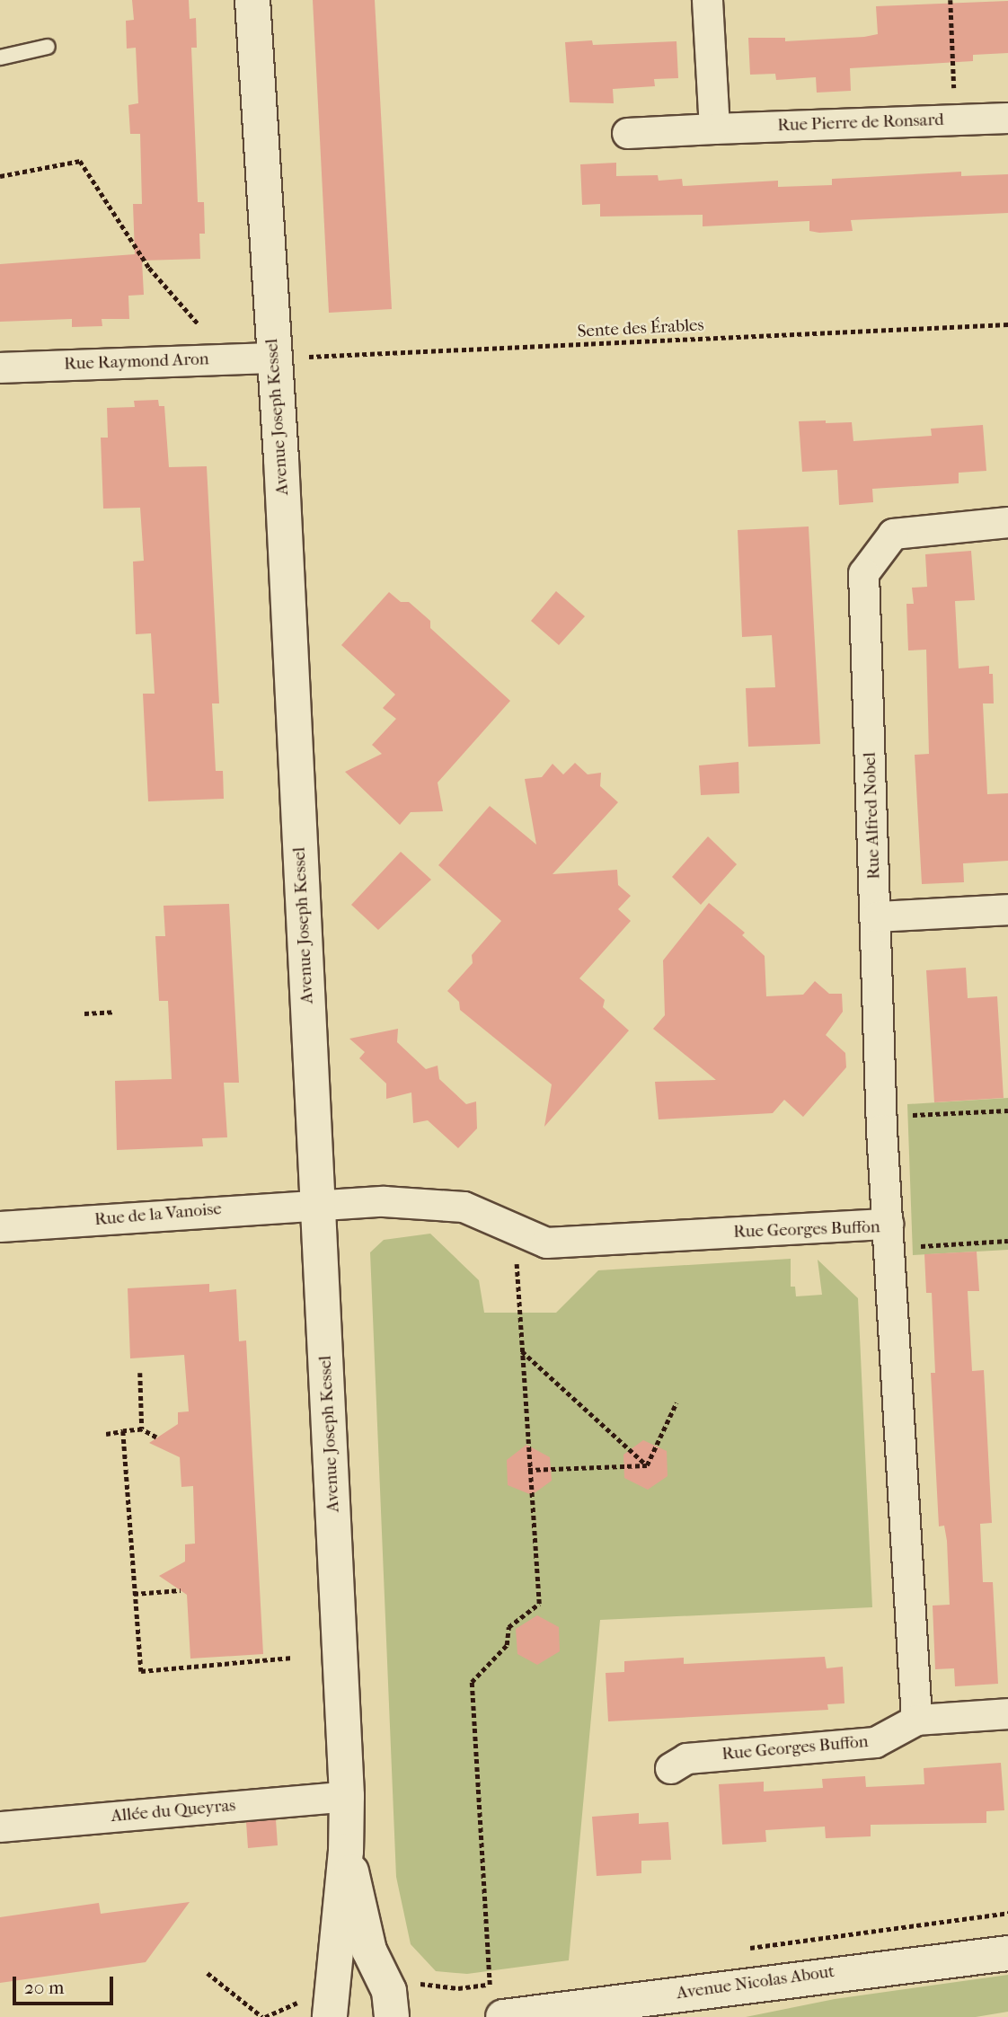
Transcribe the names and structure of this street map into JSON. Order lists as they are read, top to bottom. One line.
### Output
{"streets":{"street":["Rue Pierre de Ronsard","Rue Raymond Aron","Avenue Joseph Kessel","Rue Alfred Nobel","Rue de la Vanoise","Rue Georges Buffon","Allée du Queyras","Avenue Nicolas About"],"path":["Sente des Érables"]},"crossings":[["Sente des Érables","Rue Raymond Aron"],["Sente des Érables","Avenue Joseph Kessel"],["Rue Raymond Aron","Avenue Joseph Kessel"],["Avenue Joseph Kessel","Rue de la Vanoise"],["Avenue Joseph Kessel","Rue Georges Buffon"],["Avenue Joseph Kessel","Allée du Queyras"],["Rue Alfred Nobel","Rue Georges Buffon"],["Rue de la Vanoise","Rue Georges Buffon"]],"scale_bar":"20 m"}
